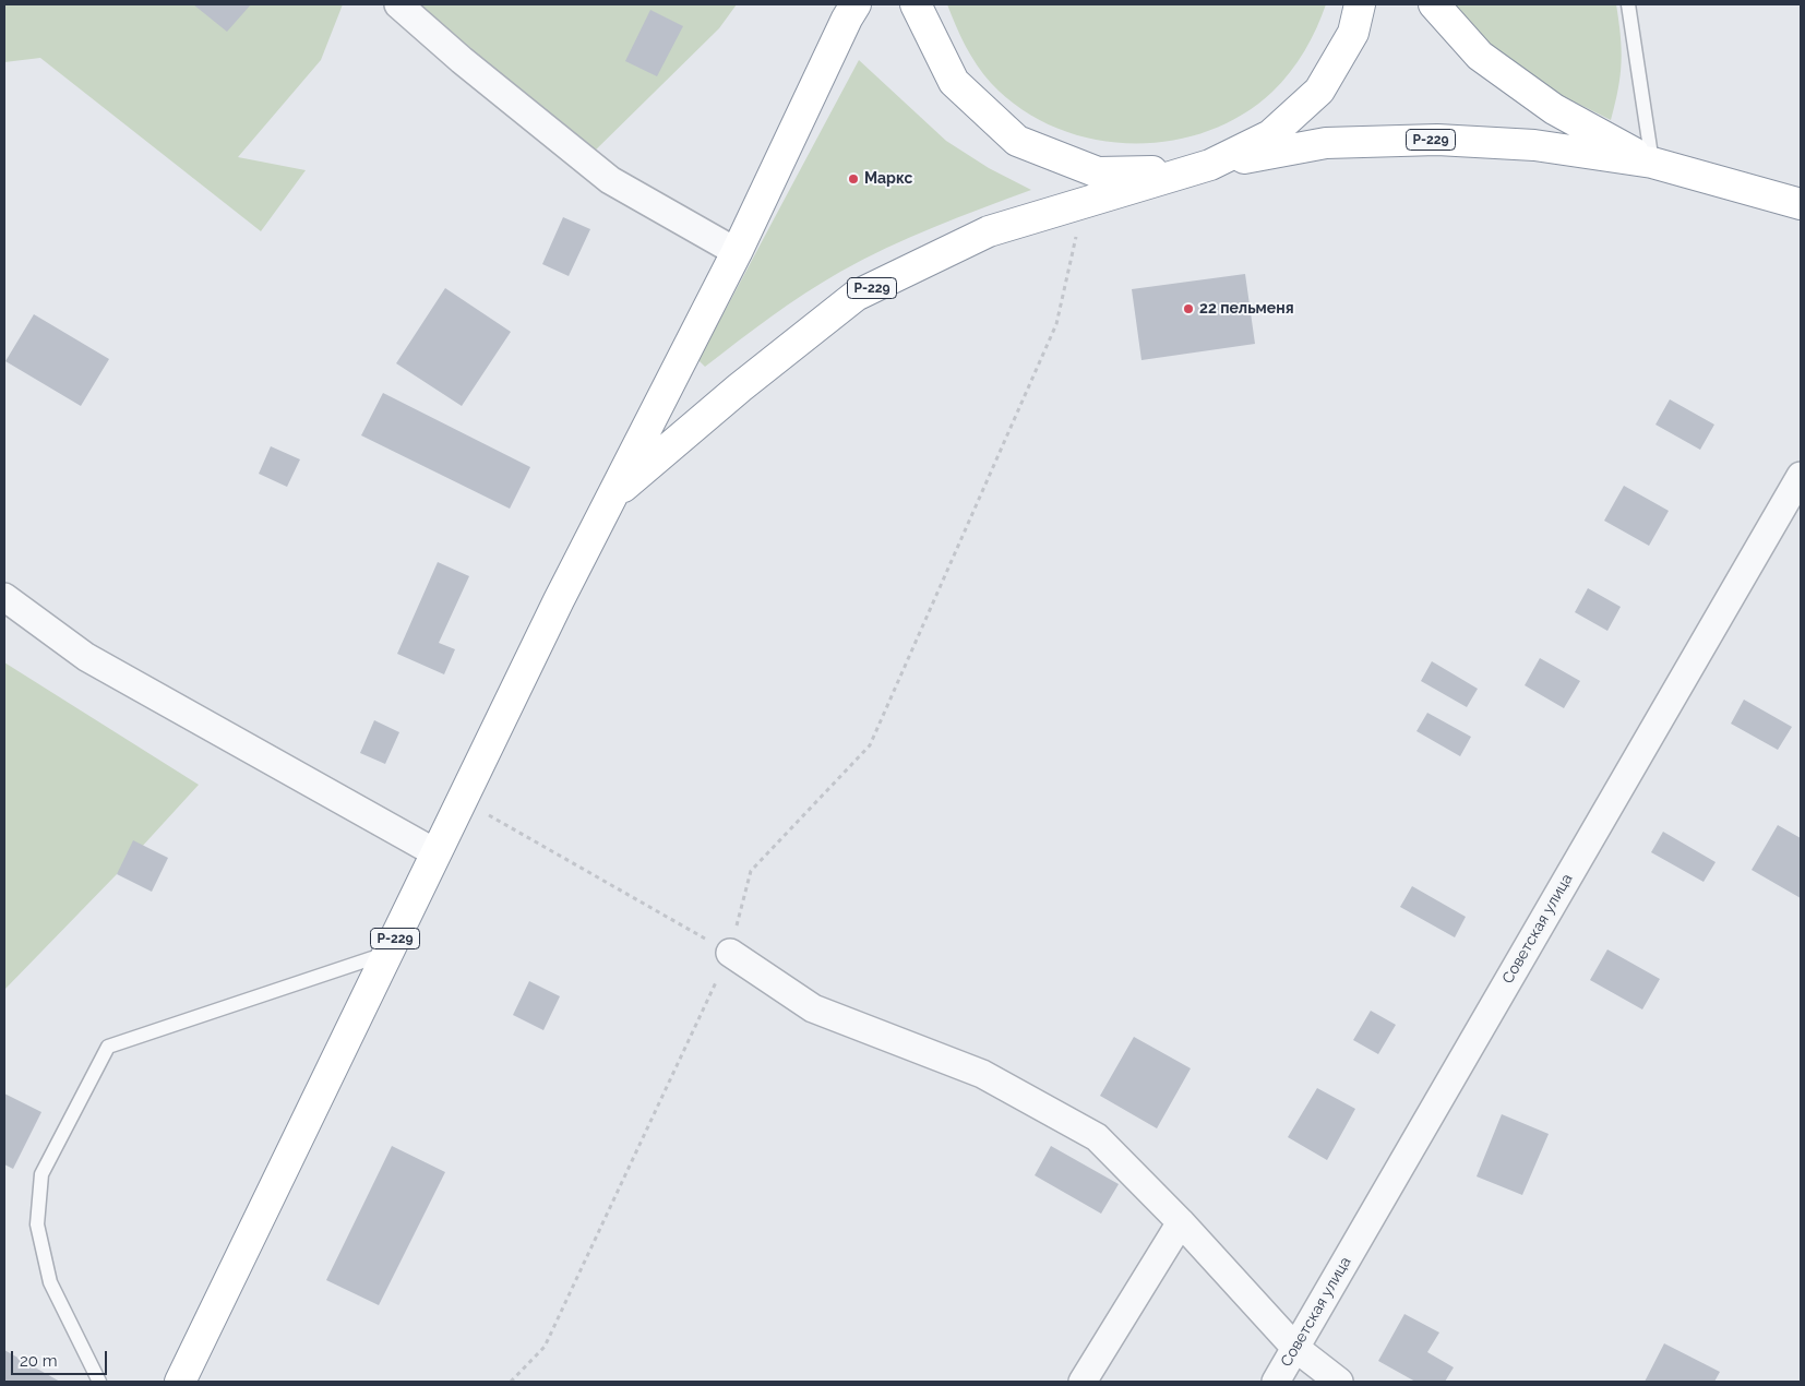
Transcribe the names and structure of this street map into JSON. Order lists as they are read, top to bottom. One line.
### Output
{"streets":{"highway":["Р-229"],"street":["Советская улица"]},"places":["Маркс","22 пельменя"],"scale_bar":"20 m"}
